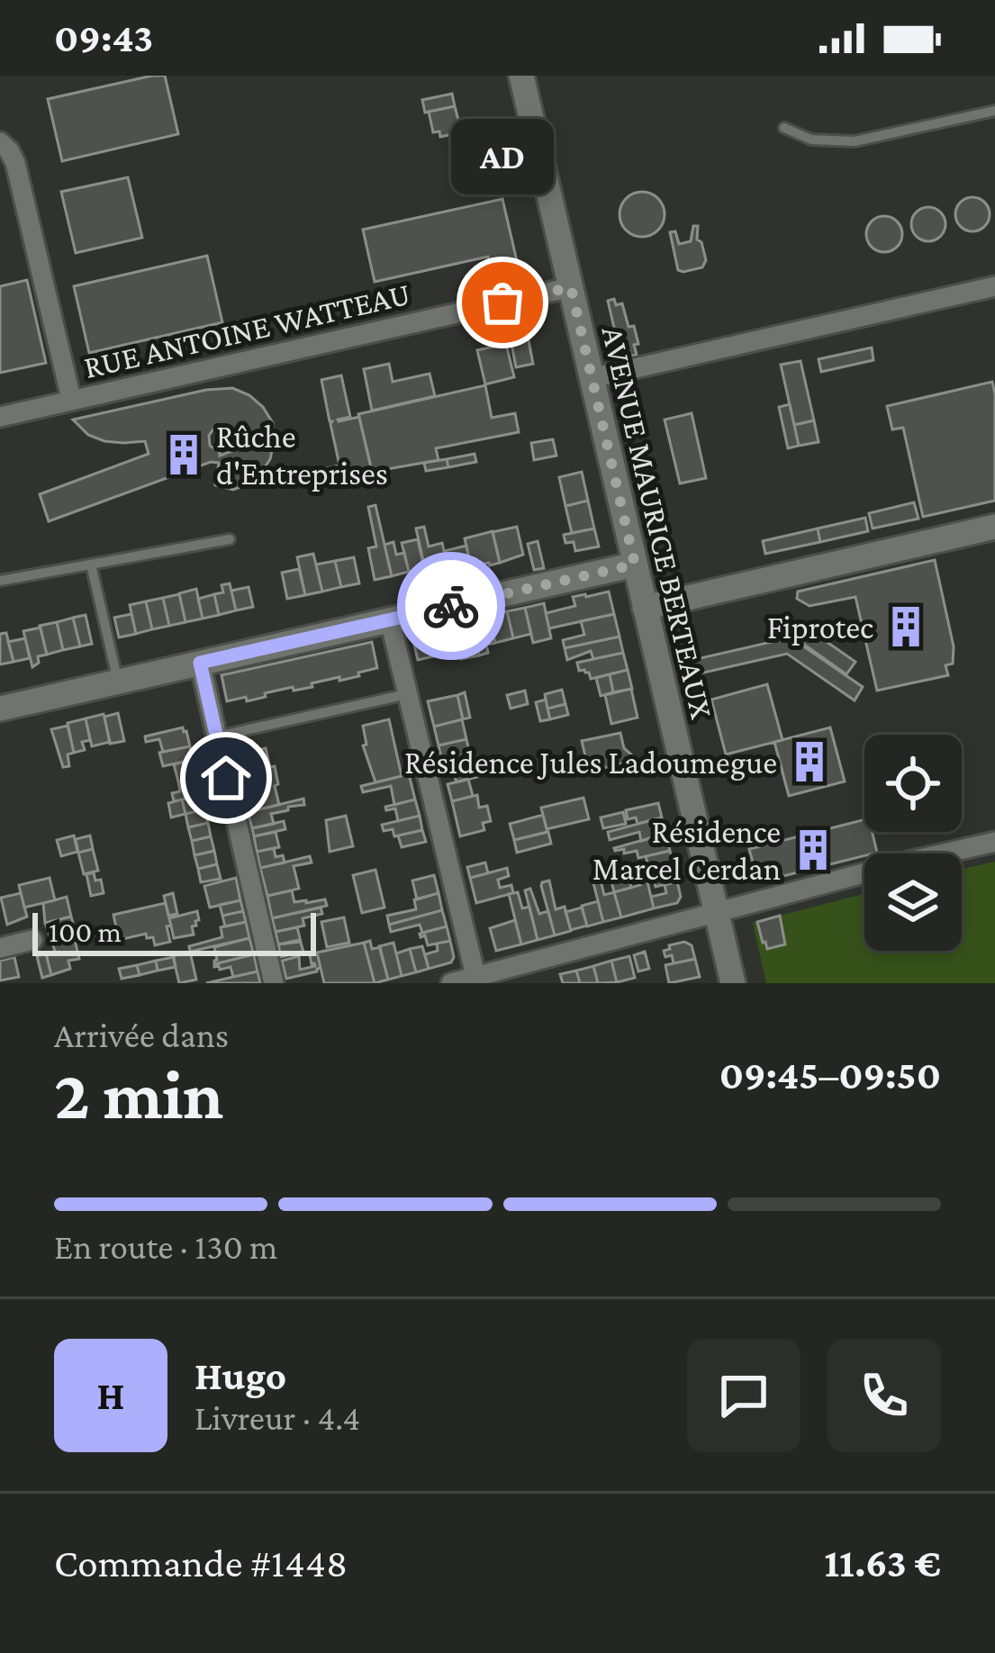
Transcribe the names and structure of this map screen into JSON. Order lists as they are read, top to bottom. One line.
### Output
{"streets":{"street":["RUE ANTOINE WATTEAU","AVENUE MAURICE BERTEAUX"]},"crossings":[["RUE ANTOINE WATTEAU","AVENUE MAURICE BERTEAUX"]],"places":{"other":["AD"],"building":["Rûche d'Entreprises","Fiprotec","Résidence Jules Ladoumegue","Résidence Marcel Cerdan"]},"scale_bar":"100 m","page":{"status":"09:43","bubble":"AD","scale":"100 m","heading":["2 min","Arrivée dans","09:45–09:50"],"panel":["Hugo","Livreur · 4.4","Commande #1448","11.63 €"],"bar":"En route · 130 m","round":"H"}}
